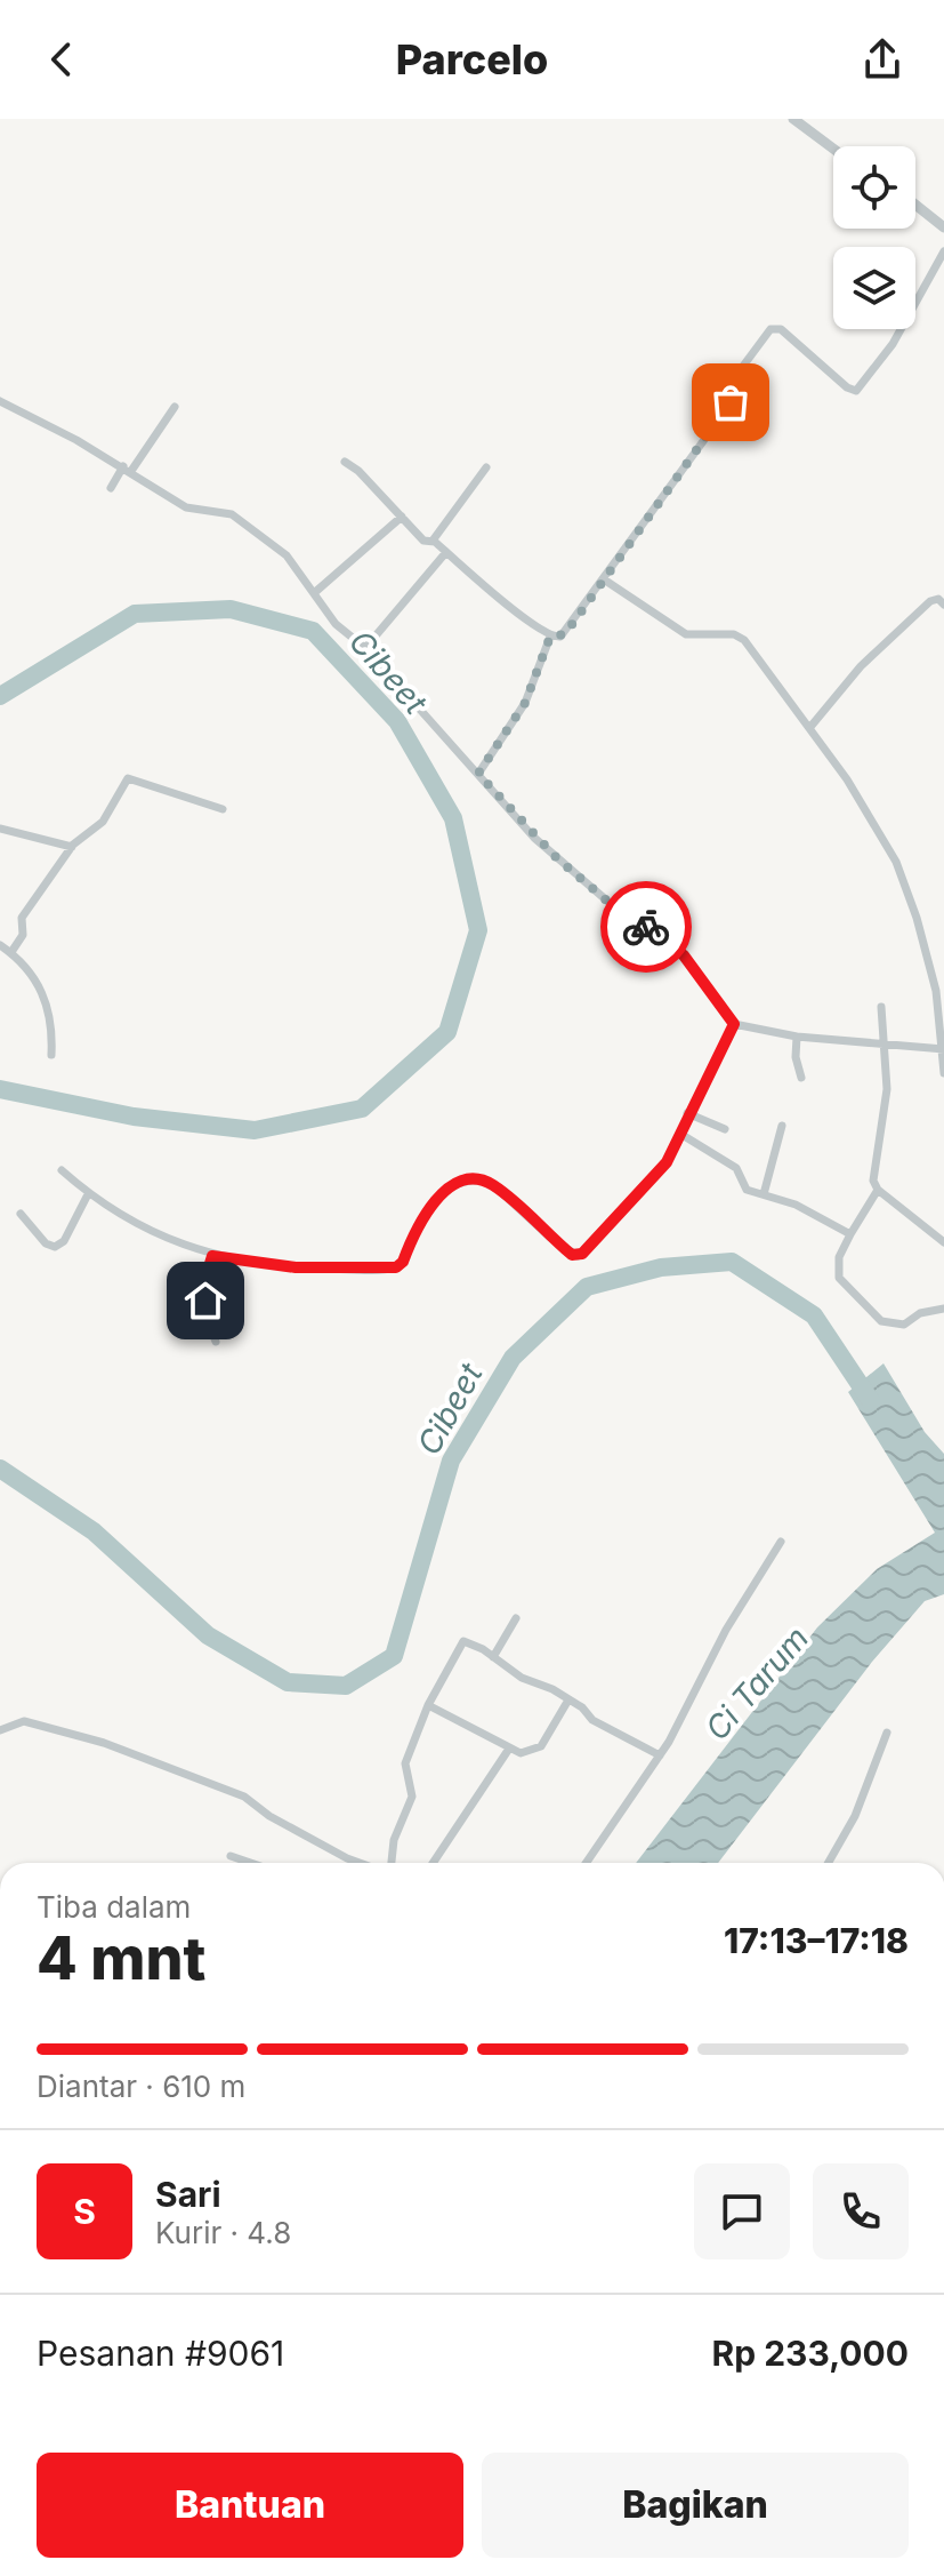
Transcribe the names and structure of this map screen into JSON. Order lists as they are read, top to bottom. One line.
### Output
{"water":["Cibeet","Ci Tarum"],"page":{"header":"Parcelo","heading":["4 mnt","Tiba dalam","17:13–17:18"],"panel":["Sari","Kurir · 4.8","Pesanan #9061","Rp 233,000"],"bar":"Diantar · 610 m","round":"S","buttons":["Bantuan","Bagikan"]}}
